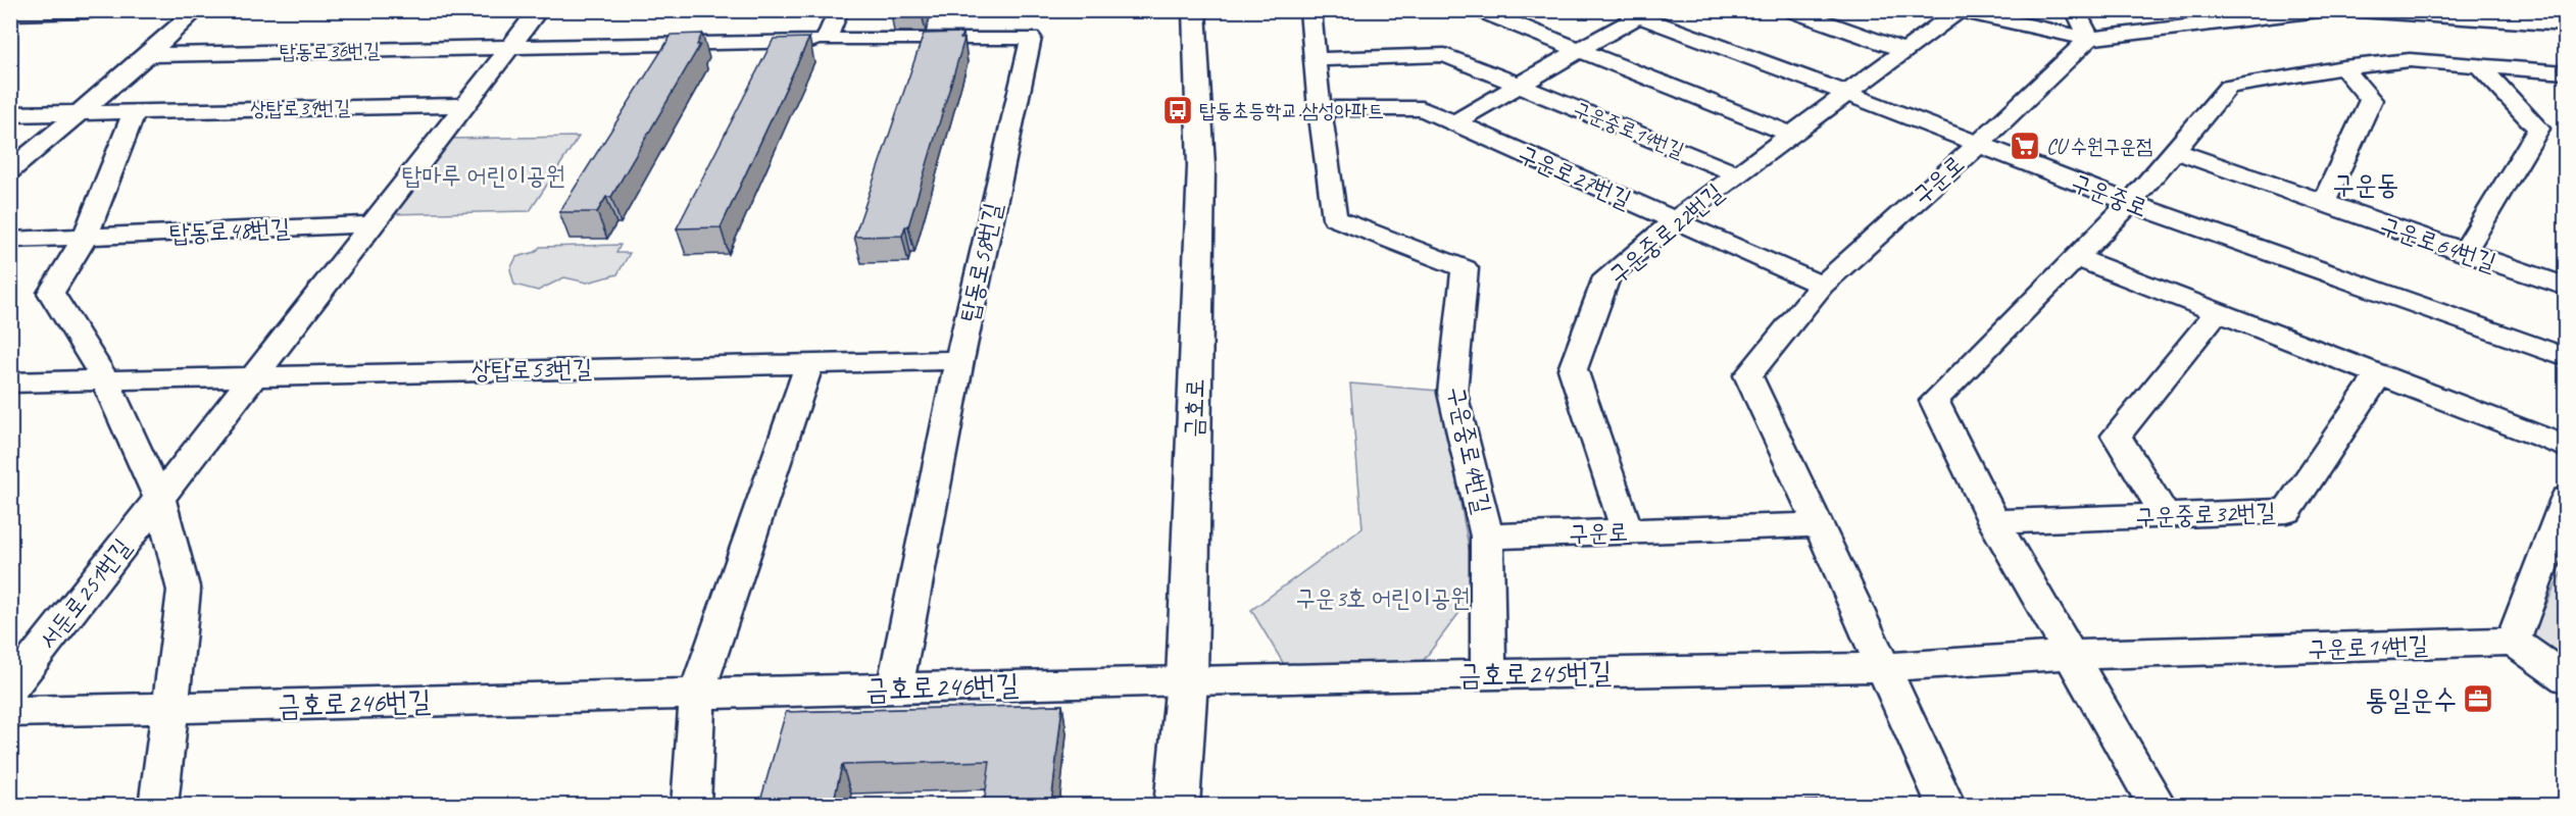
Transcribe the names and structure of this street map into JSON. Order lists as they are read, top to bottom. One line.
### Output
{"streets":{"street":["탑동로36번길","상탑로39번길","구운중로14번길","구운로27번길","구운로","구운중로","탑동로48번길","구운중로22번길","구운로64번길","탑동로58번길","상탑로53번길","금호로","구운중로4번길","구운중로32번길","서둔로251번길","구운로14번길","금호로245번길","금호로246번길"]},"crossings":[["탑동로36번길","탑동로58번길"],["구운중로14번길","구운중로22번길"],["구운로27번길","구운로"],["구운로27번길","구운중로22번길"],["구운로27번길","구운중로4번길"],["구운로","구운중로"],["구운로","구운중로22번길"],["구운로","구운중로4번길"],["구운로","구운로14번길"],["구운로","금호로245번길"],["구운중로","구운중로22번길"],["탑동로58번길","상탑로53번길"],["탑동로58번길","금호로246번길"],["상탑로53번길","서둔로251번길"],["금호로","금호로245번길"],["금호로","금호로246번길"],["구운중로4번길","금호로245번길"],["서둔로251번길","금호로246번길"],["구운로14번길","금호로245번길"],["금호로245번길","금호로246번길"]],"districts":["구운동"],"parks":["탑마루 어린이공원","구운3호 어린이공원"],"places":{"bus stop":["탑동초등학교.삼성아파트"],"supermarket":["CU 수원구운점"],"office":["통일운수"]}}
